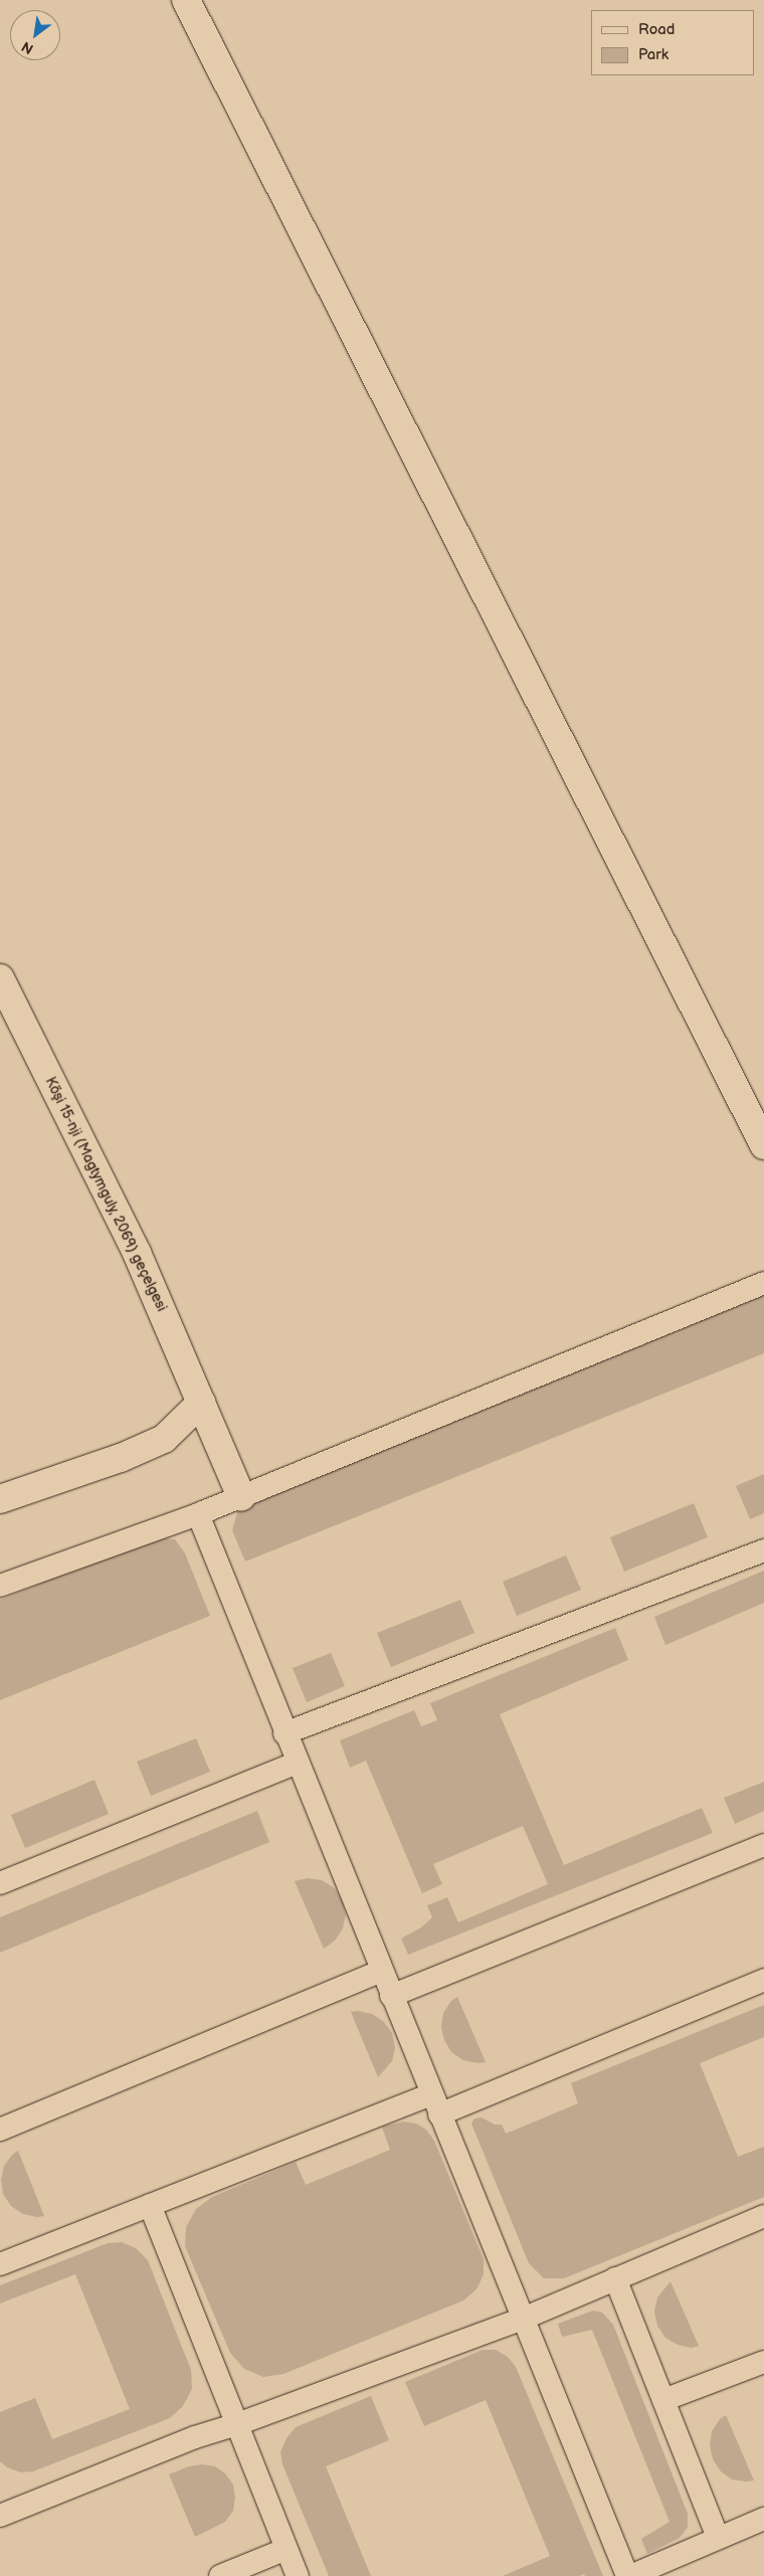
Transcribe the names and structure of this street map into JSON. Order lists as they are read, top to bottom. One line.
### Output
{"streets":{"street":["Köşi 15-nji (Magtymguly, 2069) geçelgesi"]},"legend":["Road","Park"],"north":"bottom left"}
